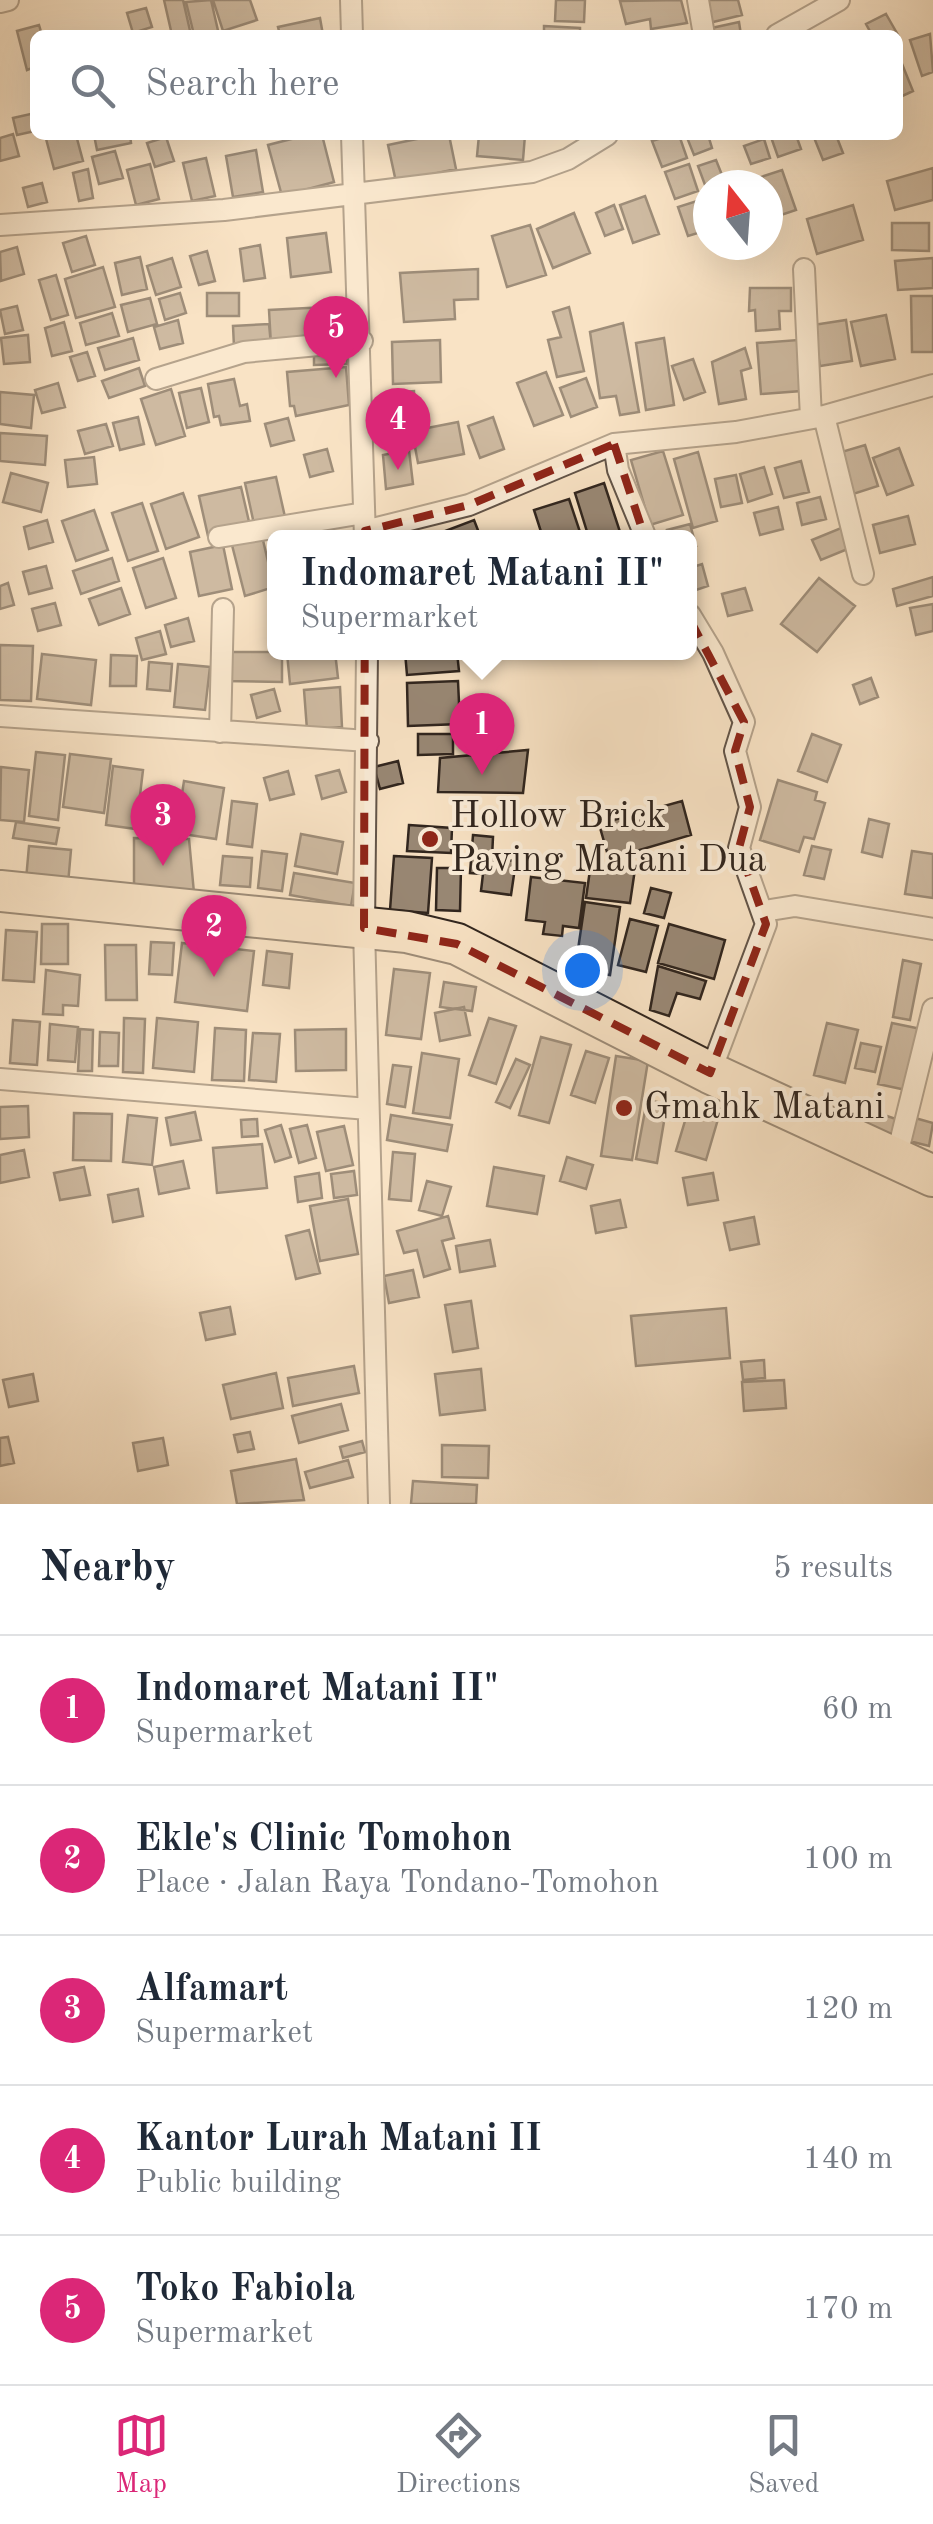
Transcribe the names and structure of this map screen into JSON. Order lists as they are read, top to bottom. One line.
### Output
{"places":["Hollow Brick Paving Matani Dua","Gmahk Matani"],"north":"top","page":{"search":"Search here","pins":["5","4","1","3","2"],"popup":["Indomaret Matani II\"","Supermarket"],"heading":["Nearby","5 results"],"list":[{"mark":"1","name":"Indomaret Matani II\"","note":"Supermarket","value":"60 m"},{"mark":"2","name":"Ekle's Clinic Tomohon","note":"Place · Jalan Raya Tondano-Tomohon","value":"100 m"},{"mark":"3","name":"Alfamart","note":"Supermarket","value":"120 m"},{"mark":"4","name":"Kantor Lurah Matani II","note":"Public building","value":"140 m"},{"mark":"5","name":"Toko Fabiola","note":"Supermarket","value":"170 m"}],"nav":["Map","Directions","Saved"]}}
